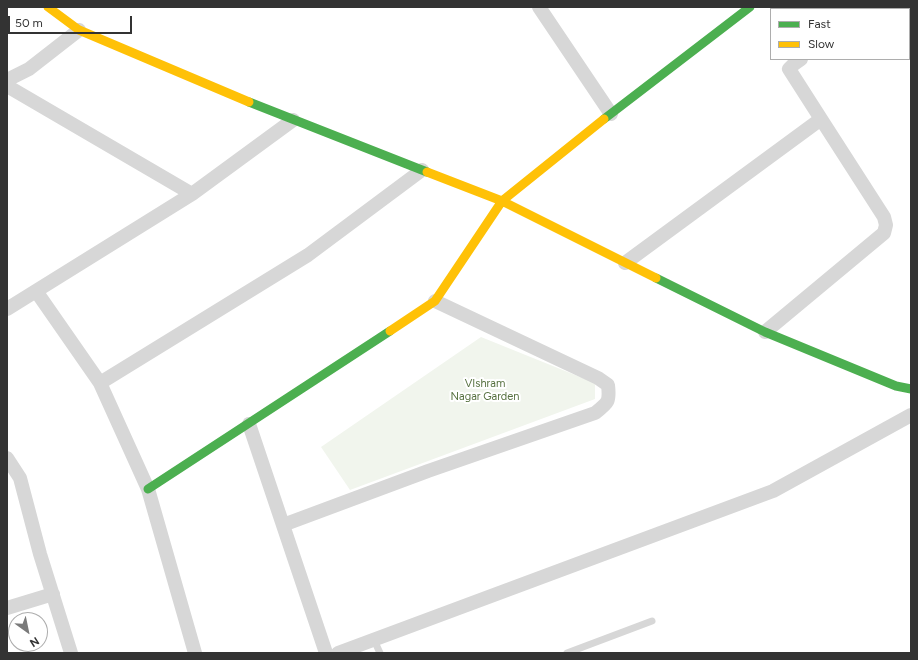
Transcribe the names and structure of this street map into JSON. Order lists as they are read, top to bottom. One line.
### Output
{"parks":["VIshram Nagar Garden"],"legend":["Fast","Slow"],"scale_bar":"50 m","north":"bottom right"}
